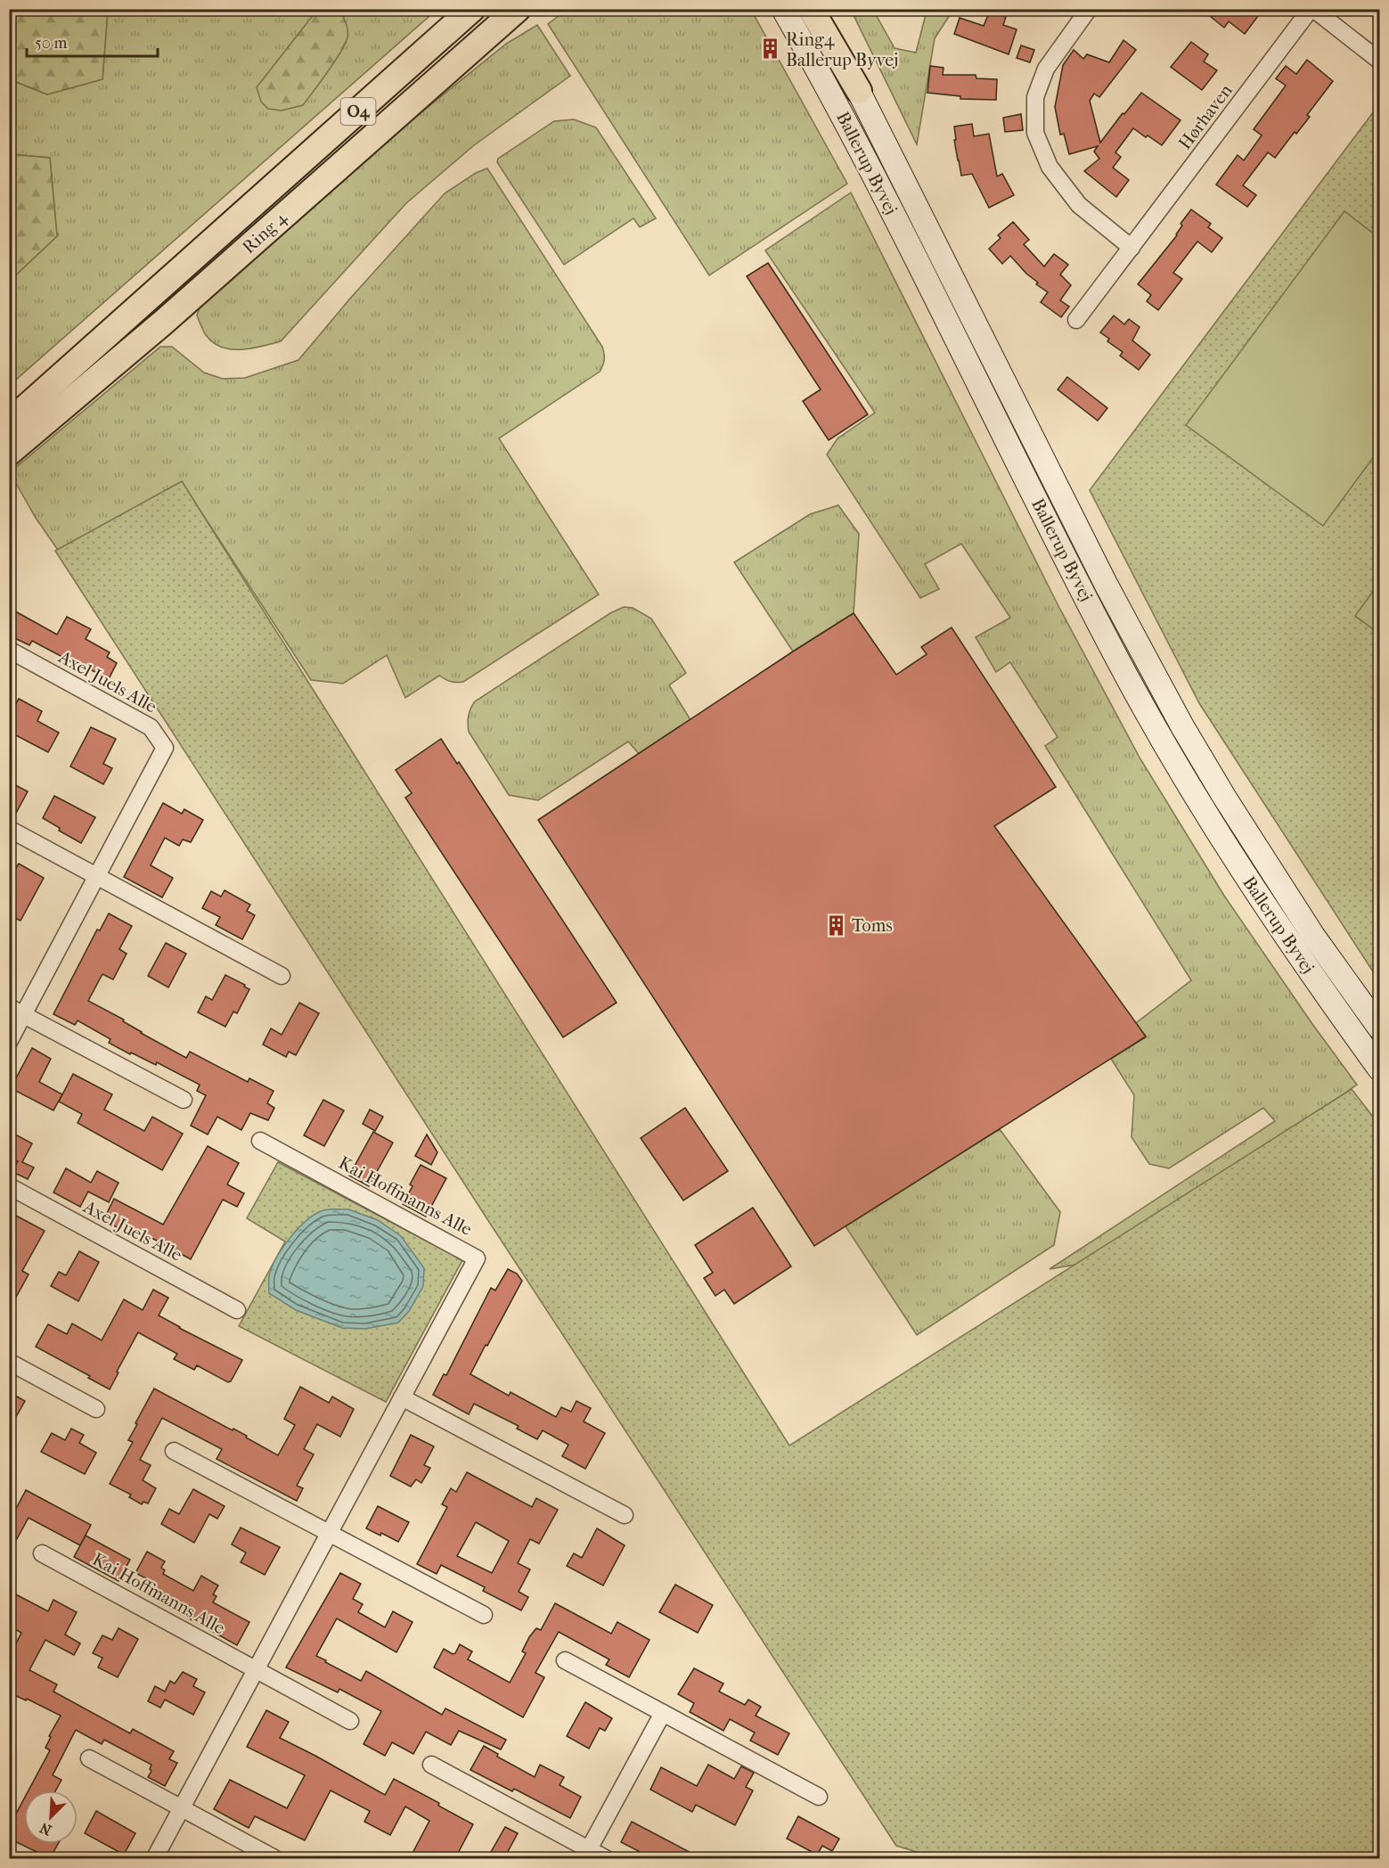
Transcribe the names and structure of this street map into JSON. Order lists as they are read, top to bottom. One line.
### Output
{"streets":{"main road":["O4","Ballerup Byvej","Ring 4"],"street":["Hørhaven","Axel Juels Alle","Kai Hoffmanns Alle"]},"places":{"building":["Ring4 Ballerup Byvej","Toms"]},"scale_bar":"50 m","north":"bottom left"}
